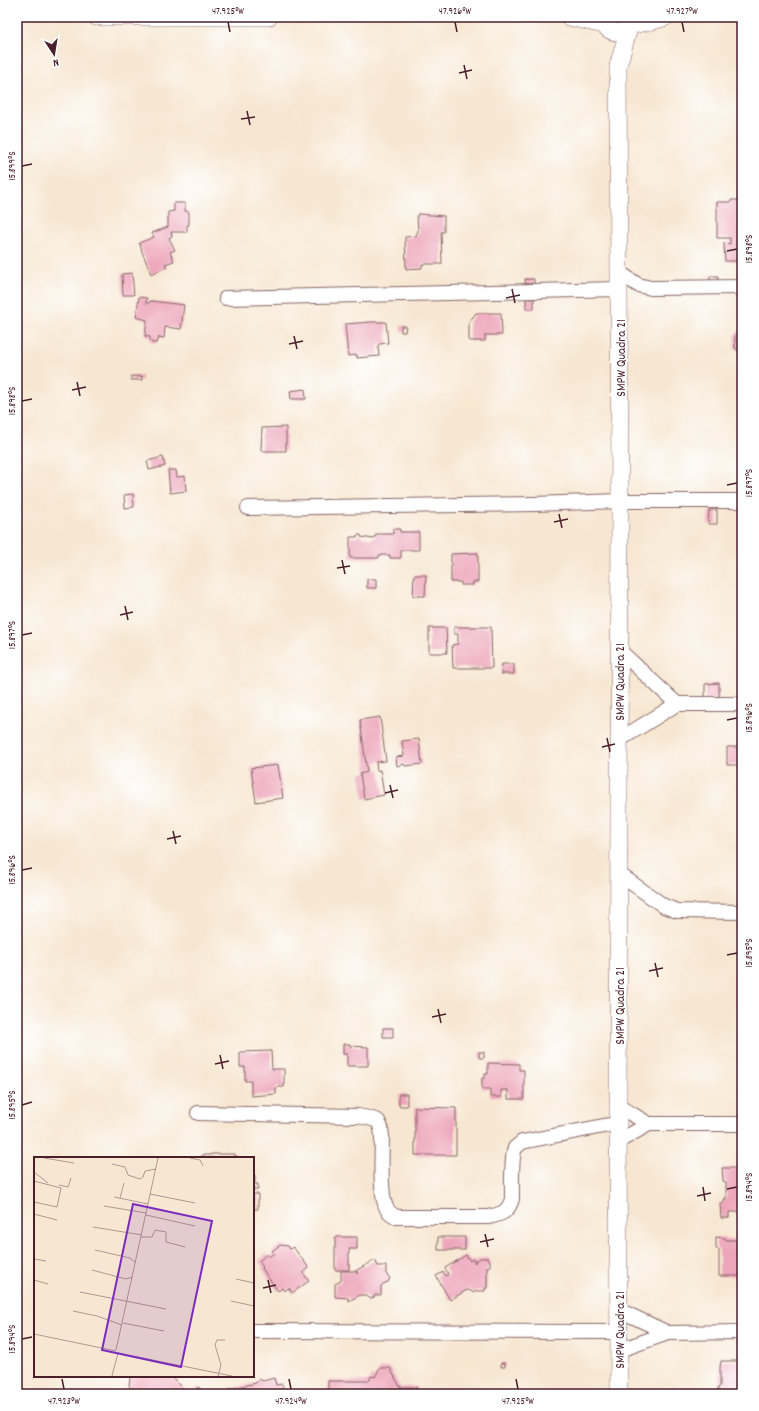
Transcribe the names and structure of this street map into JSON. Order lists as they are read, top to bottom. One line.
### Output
{"streets":{"street":["SMPW Quadra 21"]},"north":"bottom","coordinates":["47.925°W","47.926°W","47.927°W","15.899°S","15.898°S","15.897°S","15.896°S","15.895°S","15.894°S","47.923°W","47.924°W"]}
